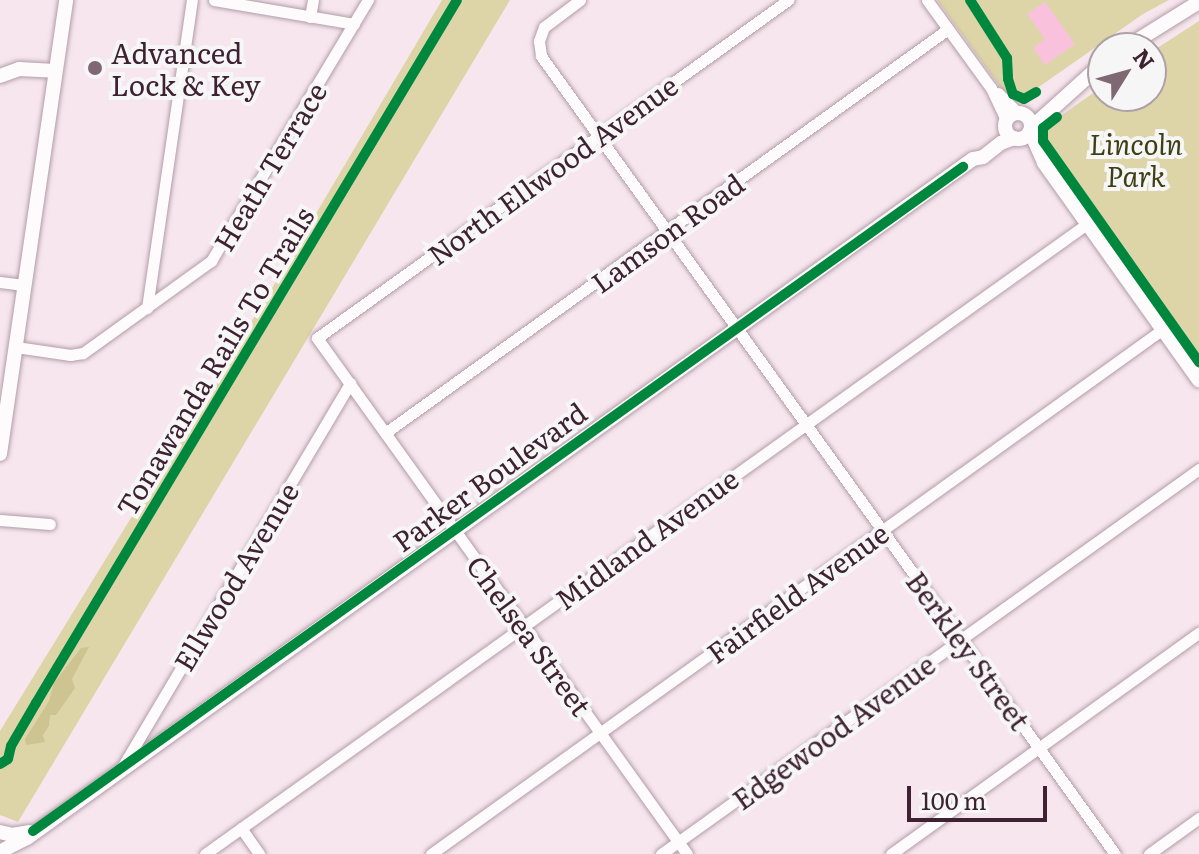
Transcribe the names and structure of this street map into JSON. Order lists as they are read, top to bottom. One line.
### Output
{"streets":{"street":["Heath Terrace","North Ellwood Avenue","Lamson Road","Parker Boulevard","Midland Avenue","Ellwood Avenue","Fairfield Avenue","Chelsea Street","Berkley Street","Edgewood Avenue"],"cycle path":["Tonawanda Rails To Trails"]},"crossings":[["North Ellwood Avenue","Chelsea Street"],["North Ellwood Avenue","Berkley Street"],["Lamson Road","Chelsea Street"],["Lamson Road","Berkley Street"],["Parker Boulevard","Ellwood Avenue"],["Parker Boulevard","Chelsea Street"],["Parker Boulevard","Berkley Street"],["Midland Avenue","Chelsea Street"],["Midland Avenue","Berkley Street"],["Ellwood Avenue","Chelsea Street"],["Fairfield Avenue","Chelsea Street"],["Fairfield Avenue","Berkley Street"],["Chelsea Street","Edgewood Avenue"],["Berkley Street","Edgewood Avenue"]],"parks":["Lincoln Park"],"places":["Advanced Lock & Key"],"scale_bar":"100 m","north":"top right"}
